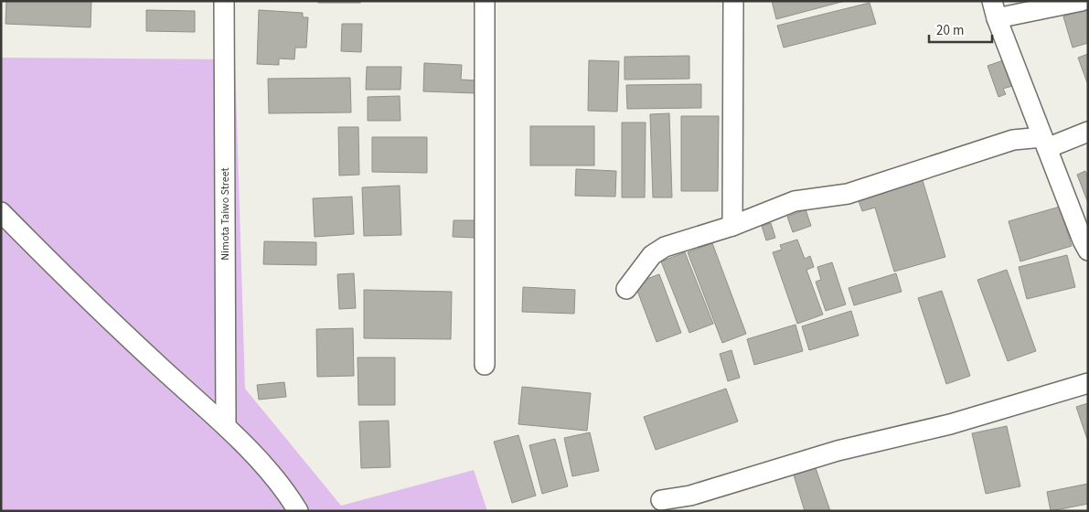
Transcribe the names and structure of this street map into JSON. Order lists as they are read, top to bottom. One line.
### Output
{"streets":{"street":["Nimota Taiwo Street"]},"scale_bar":"20 m"}
